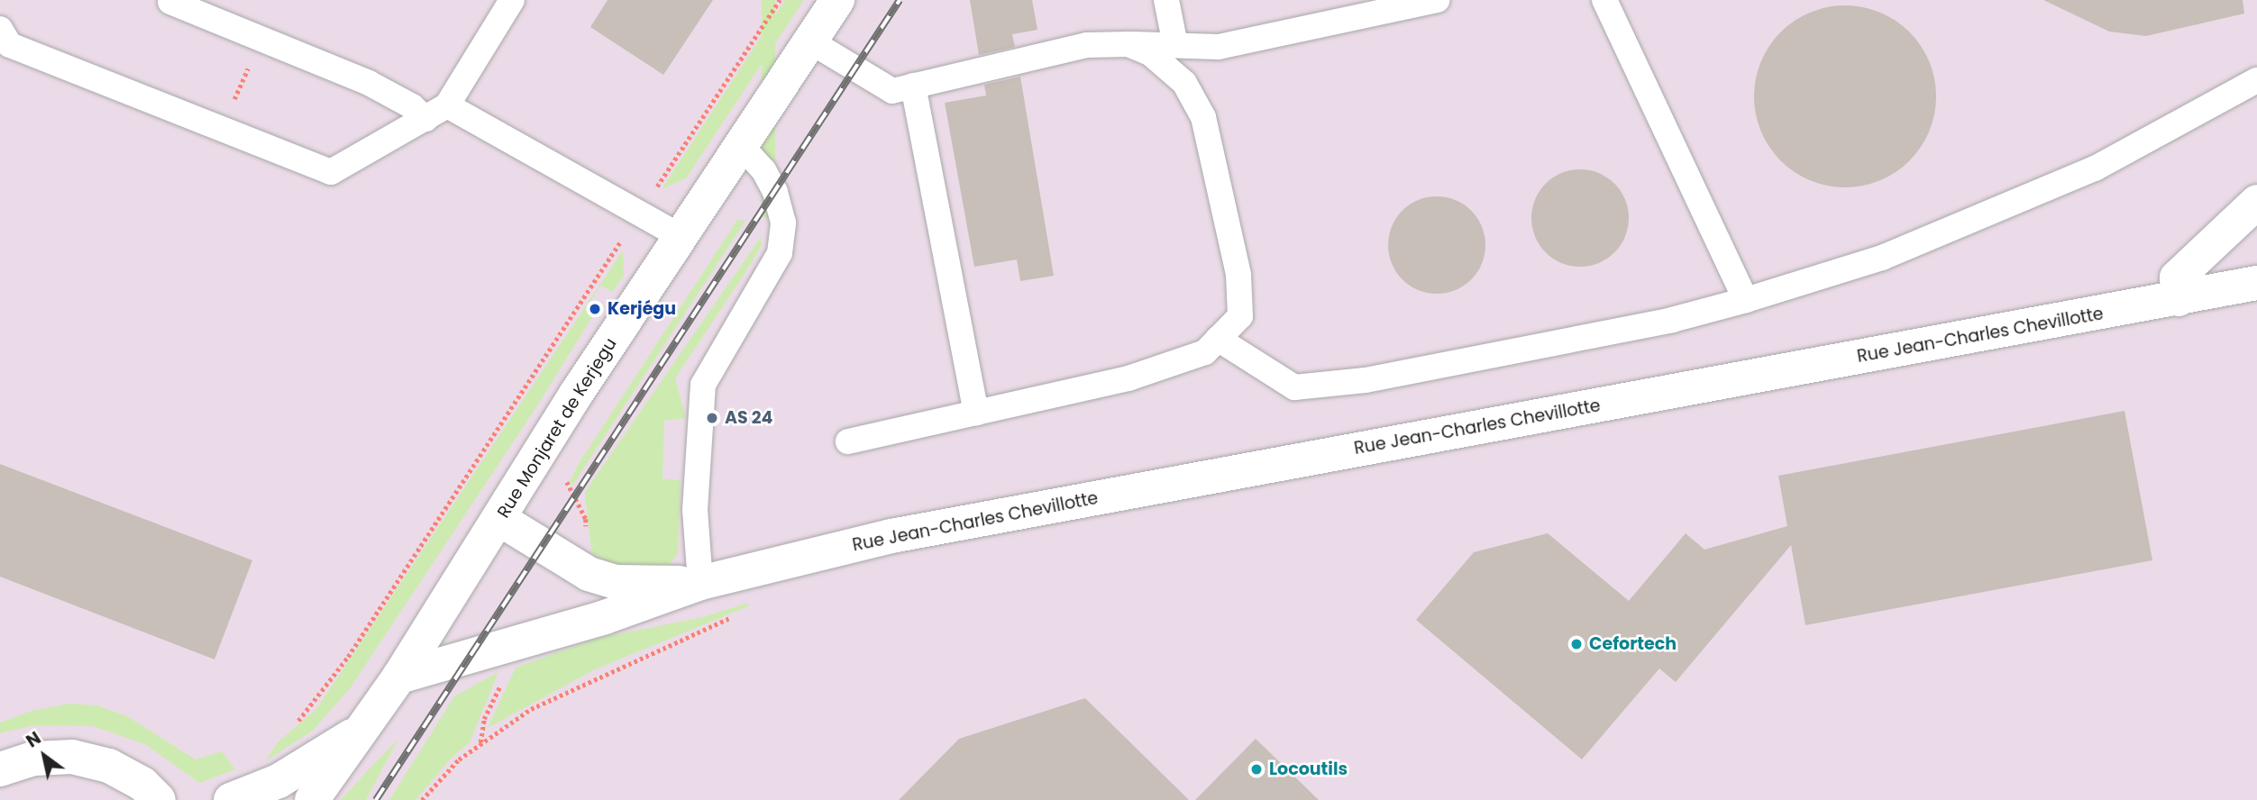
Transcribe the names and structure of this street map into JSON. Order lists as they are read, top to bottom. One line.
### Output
{"streets":{"street":["Rue Jean-Charles Chevillotte","Rue Monjaret de Kerjegu"]},"crossings":[["Rue Jean-Charles Chevillotte","Rue Monjaret de Kerjegu"]],"places":["Kerjégu","AS 24","Cefortech","Locoutils"],"north":"top left"}
